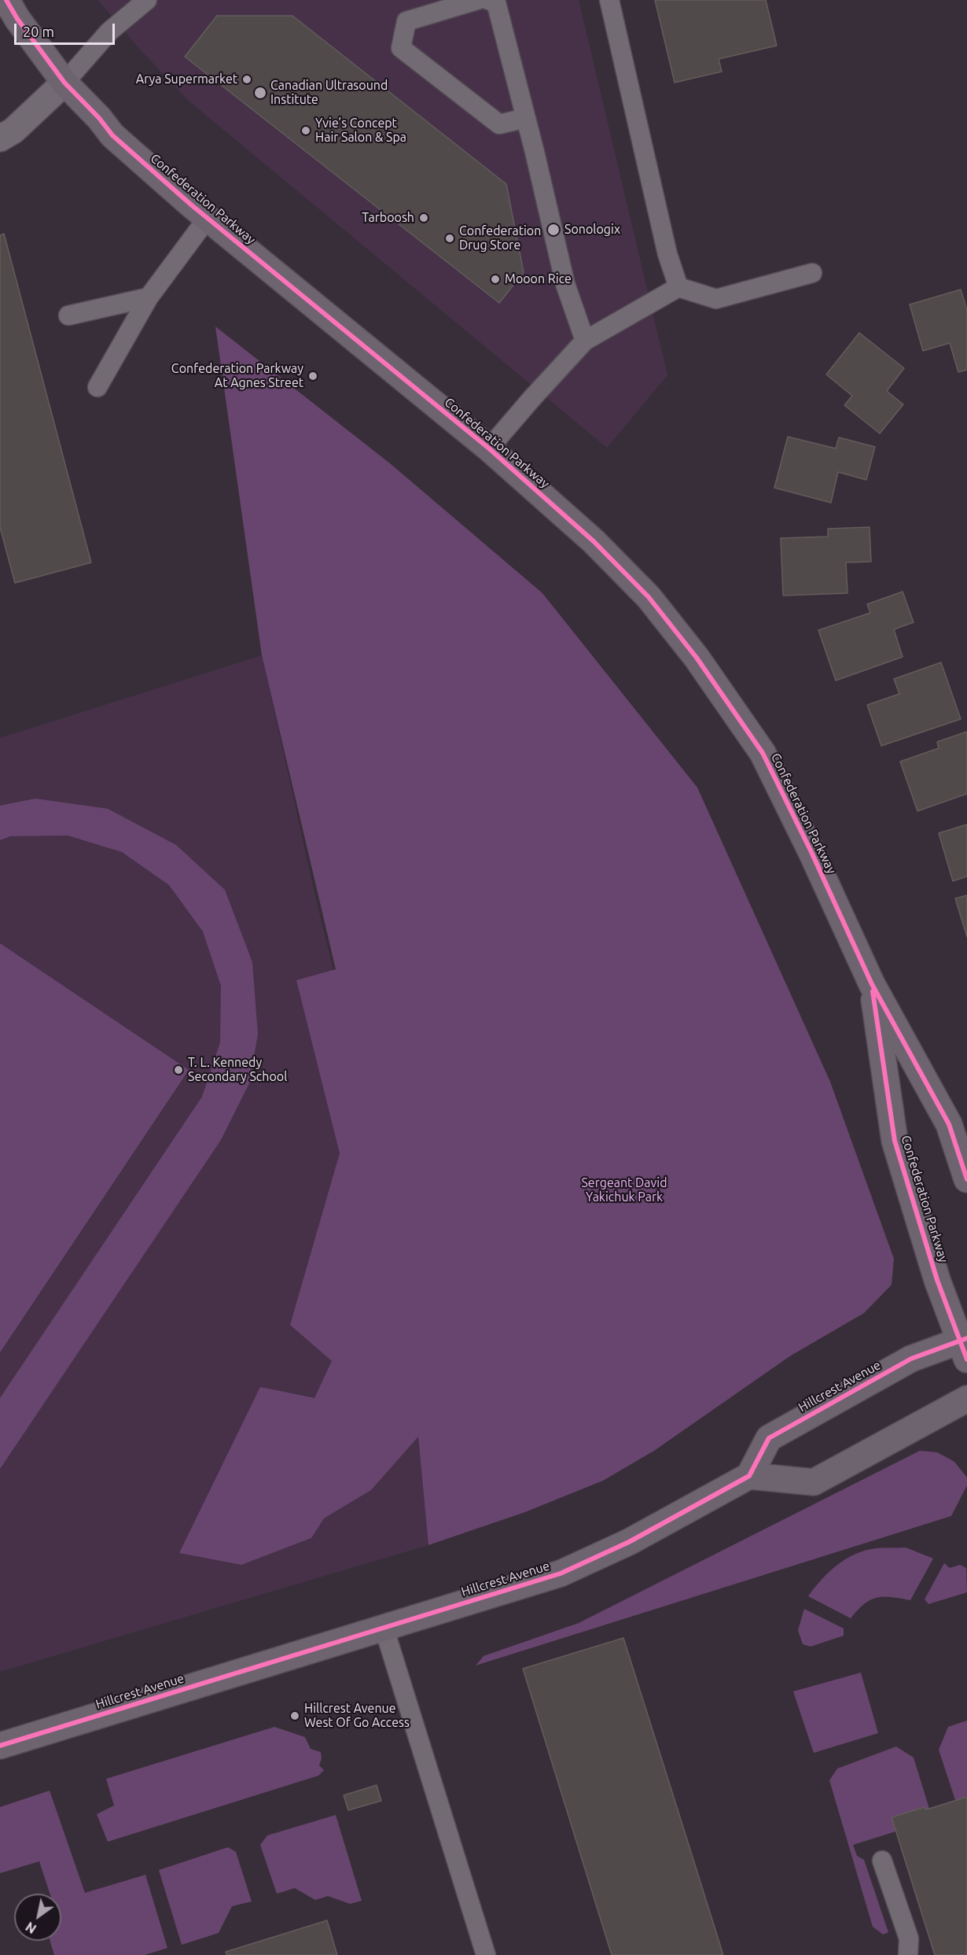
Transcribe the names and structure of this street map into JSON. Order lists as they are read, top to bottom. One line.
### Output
{"streets":{"street":["Confederation Parkway","Hillcrest Avenue"]},"crossings":[["Confederation Parkway","Hillcrest Avenue"]],"parks":["Sergeant David Yakichuk Park"],"places":["Arya Supermarket","Canadian Ultrasound Institute","Yvie’s Concept Hair Salon & Spa","Tarboosh","Sonologix","Confederation Drug Store","Mooon Rice","Confederation Parkway At Agnes Street","T. L. Kennedy Secondary School","Hillcrest Avenue West Of Go Access"],"scale_bar":"20 m","north":"bottom left"}
